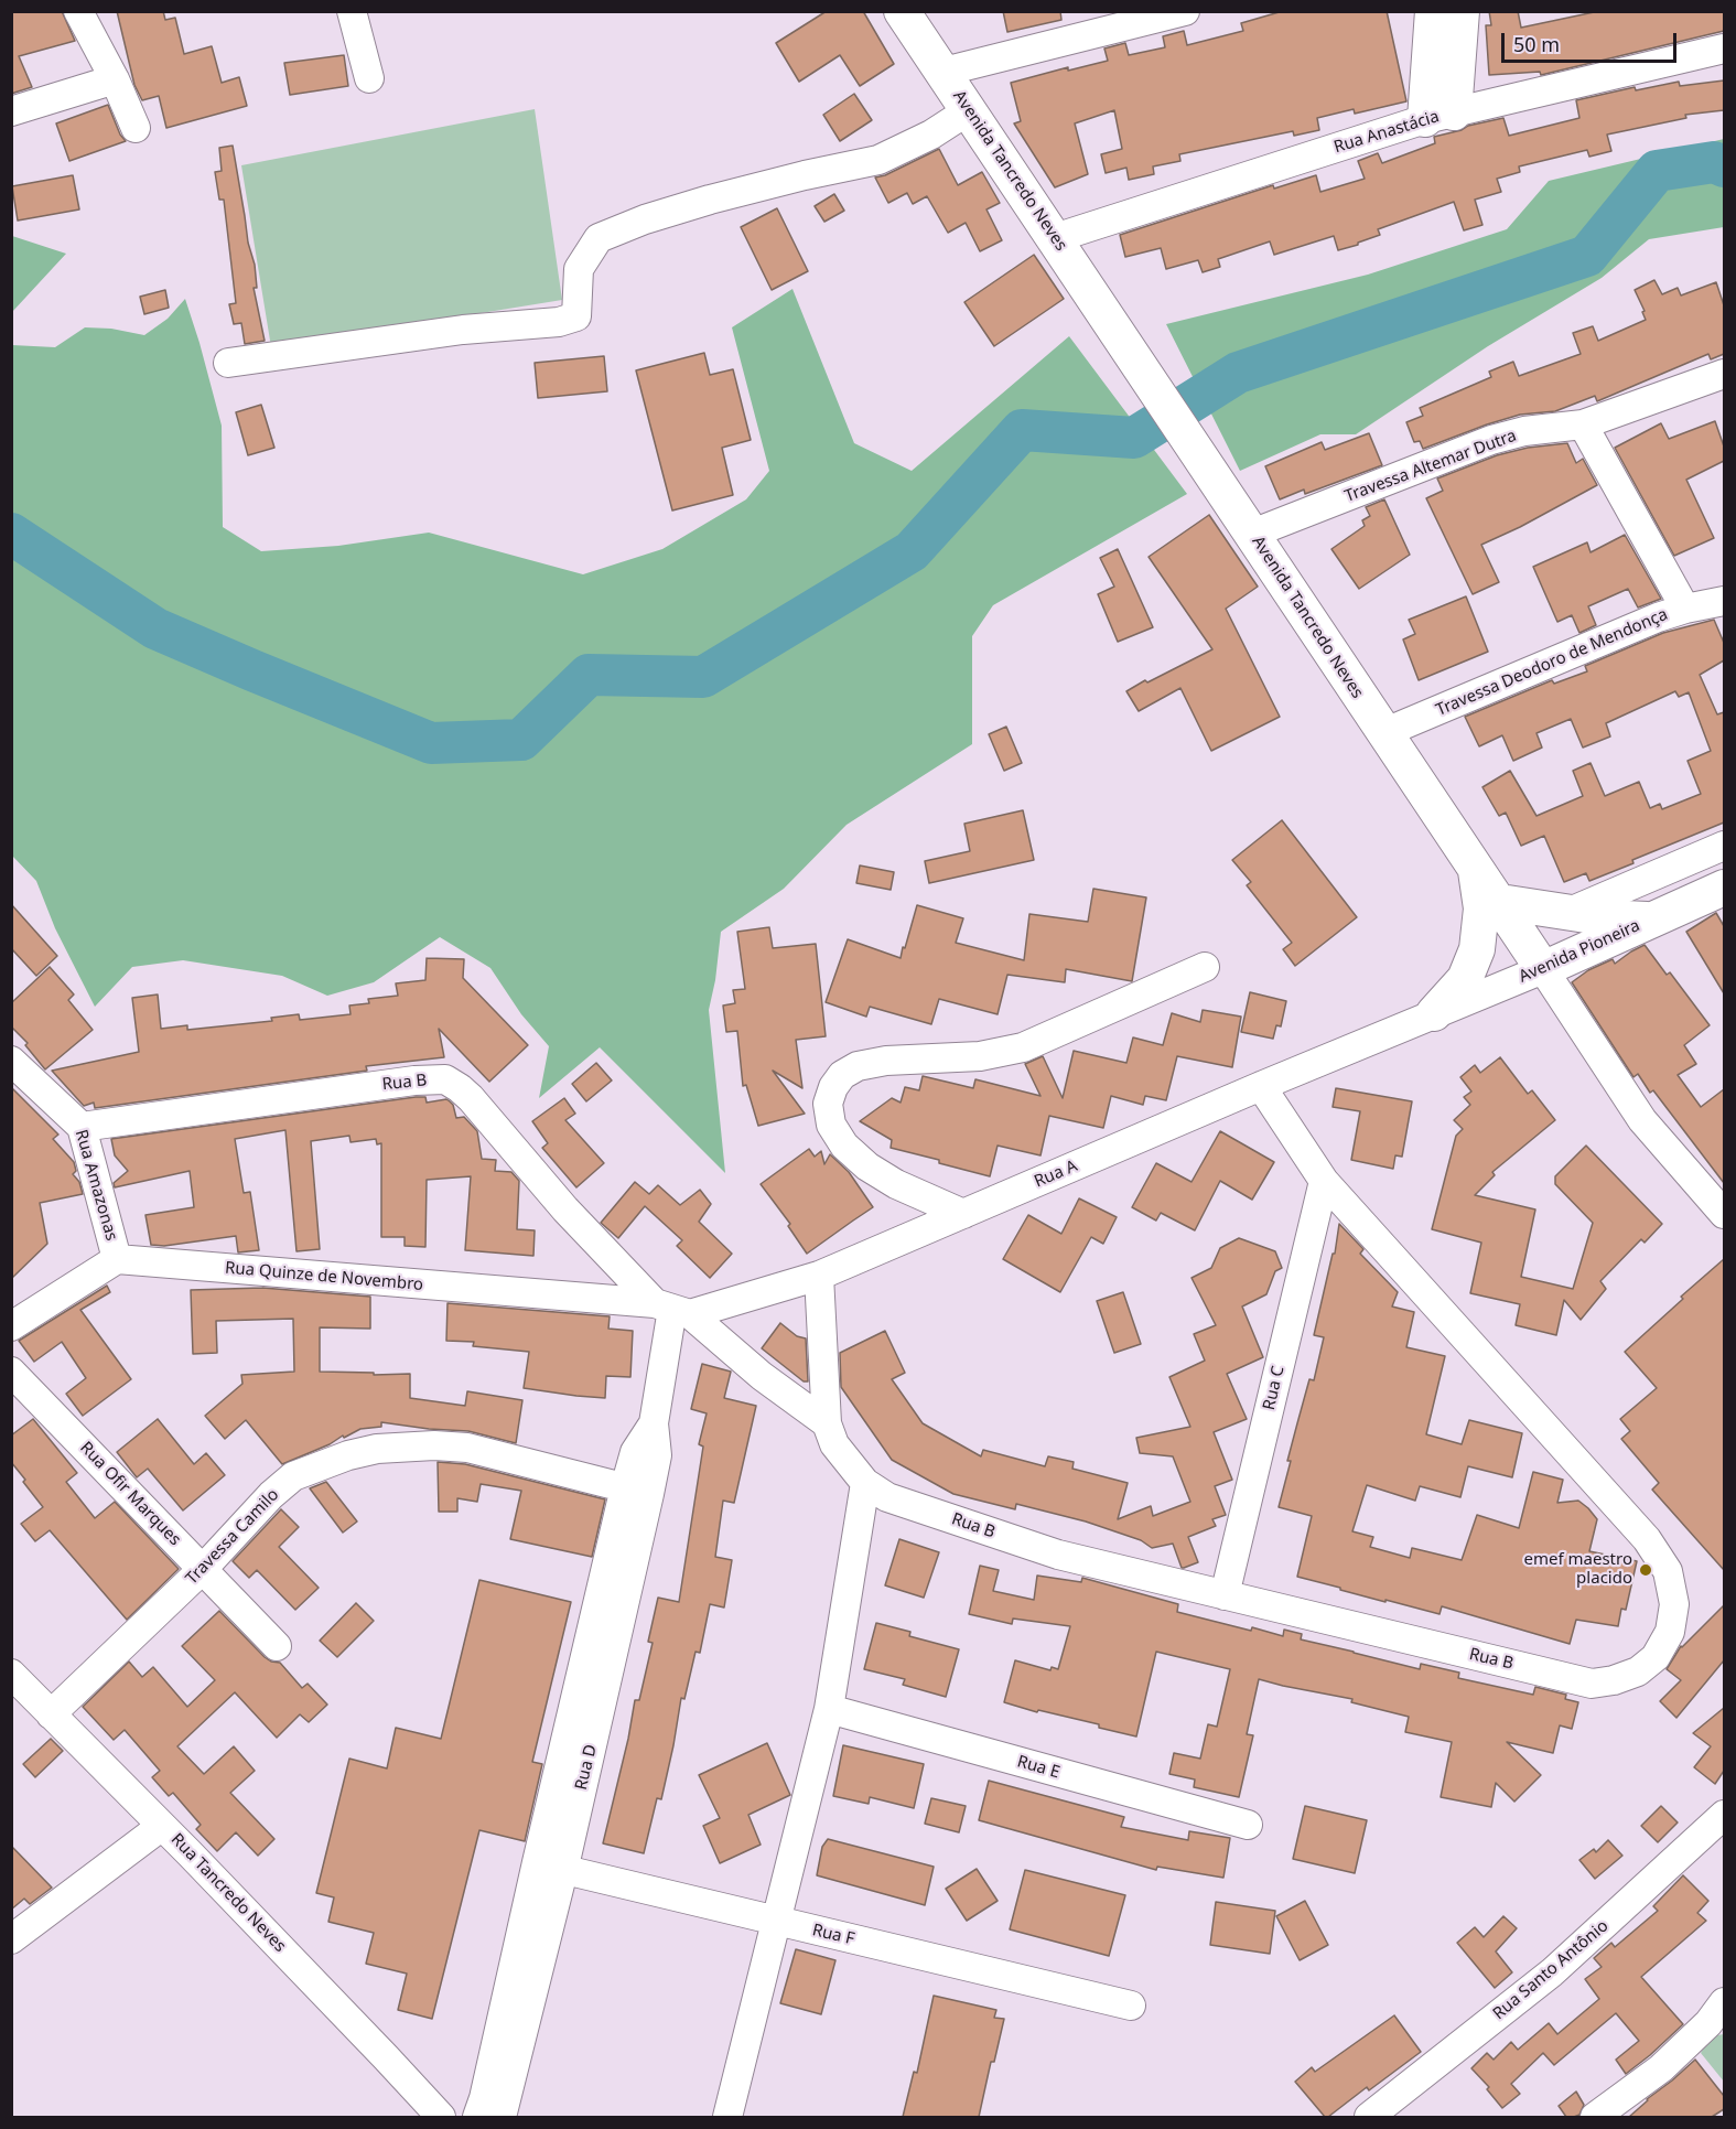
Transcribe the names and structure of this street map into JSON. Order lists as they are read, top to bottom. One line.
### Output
{"streets":{"street":["Rua Anastácia","Avenida Tancredo Neves","Travessa Altemar Dutra","Travessa Deodoro de Mendonça","Avenida Pioneira","Rua B","Rua A","Rua Amazonas","Rua Quinze de Novembro","Rua C","Rua Ofir Marques","Travessa Camilo","Rua D","Rua E","Rua Tancredo Neves","Rua F","Rua Santo Antônio"]},"crossings":[["Rua Anastácia","Avenida Tancredo Neves"],["Avenida Tancredo Neves","Travessa Altemar Dutra"],["Avenida Tancredo Neves","Travessa Deodoro de Mendonça"],["Avenida Tancredo Neves","Avenida Pioneira"],["Avenida Pioneira","Rua A"],["Rua B","Rua A"],["Rua B","Rua Amazonas"],["Rua B","Rua Quinze de Novembro"],["Rua B","Rua C"],["Rua B","Rua D"],["Rua A","Rua Quinze de Novembro"],["Rua A","Rua D"],["Rua Amazonas","Rua Quinze de Novembro"],["Rua Quinze de Novembro","Rua D"],["Rua Ofir Marques","Travessa Camilo"],["Travessa Camilo","Rua D"],["Travessa Camilo","Rua Tancredo Neves"],["Rua D","Rua F"]],"places":["emef maestro placido"],"scale_bar":"50 m"}
